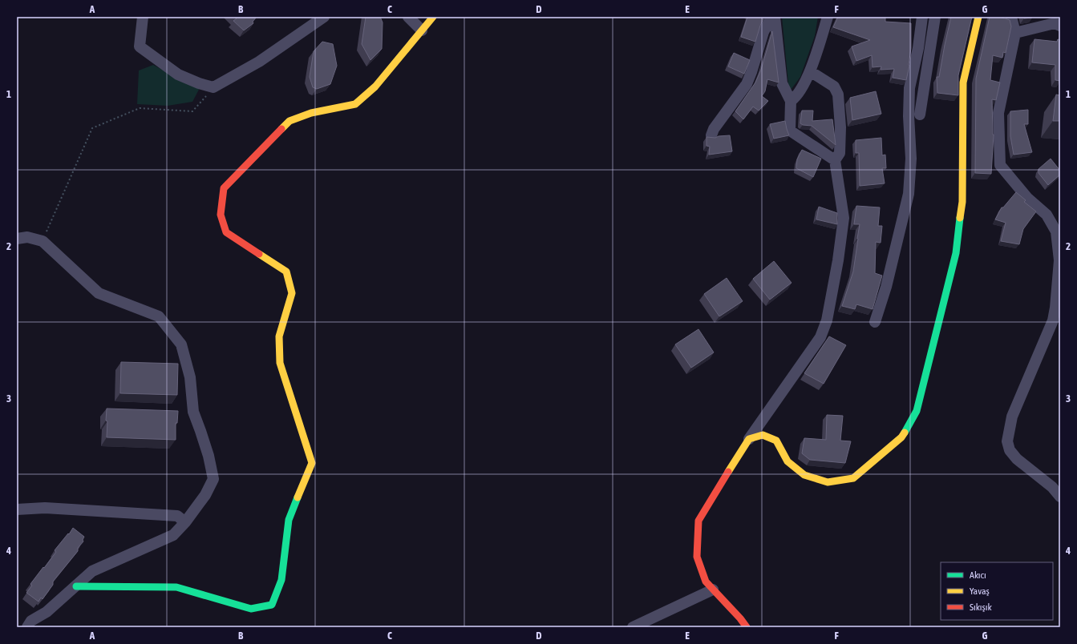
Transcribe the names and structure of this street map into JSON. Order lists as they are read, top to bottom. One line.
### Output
{"legend":["Akıcı","Yavaş","Sıkışık"],"grid":{"columns":["A","B","C","D","E","F","G"],"rows":["1","2","3","4"]}}
